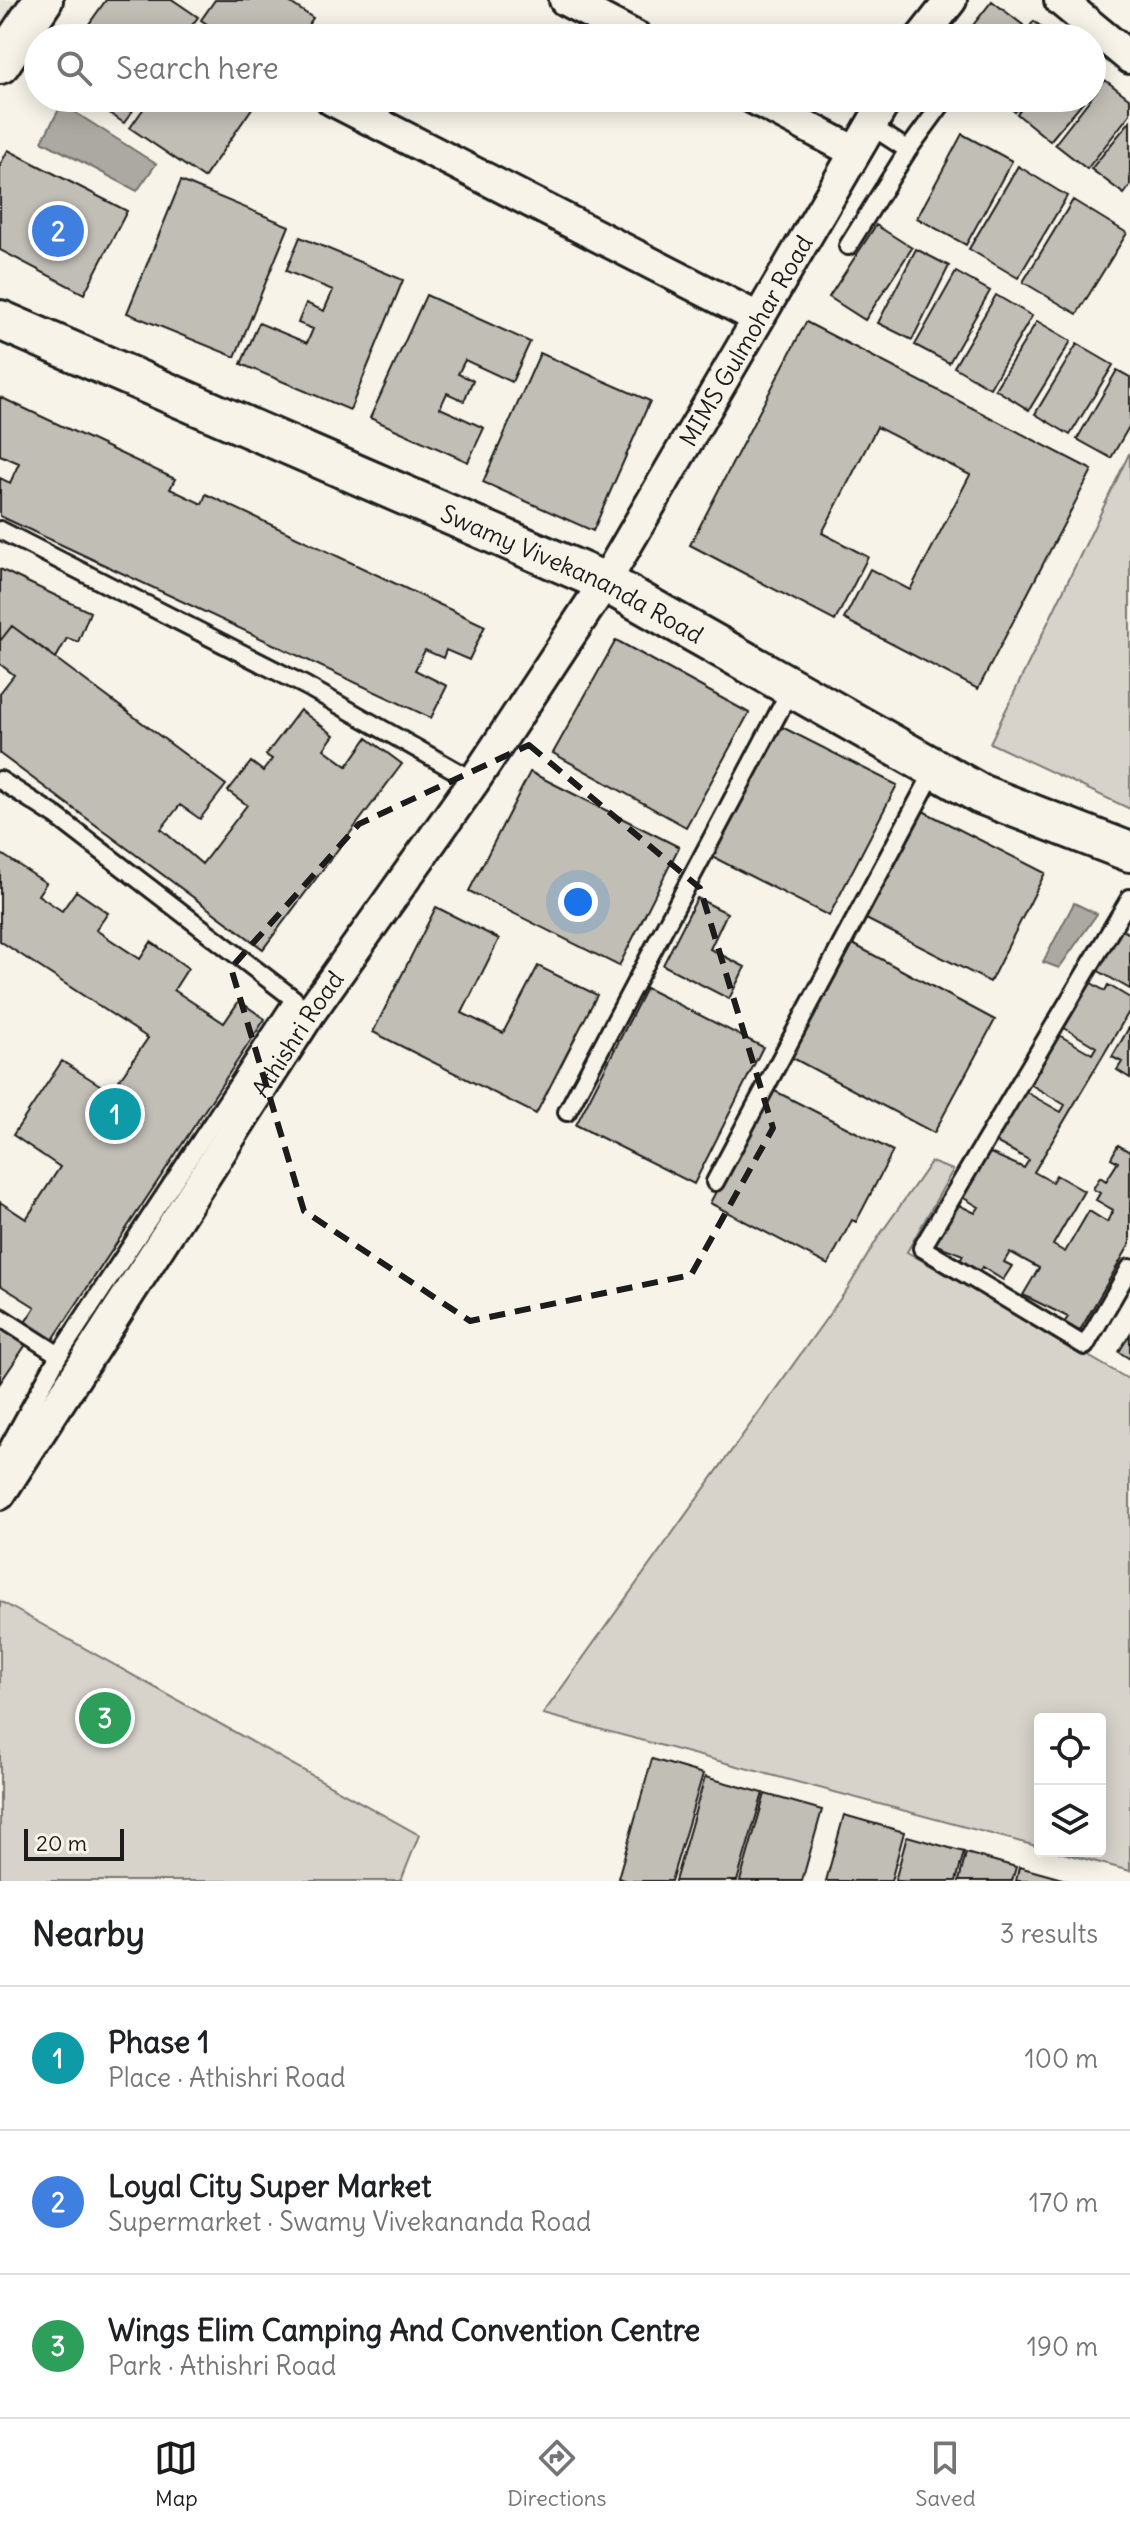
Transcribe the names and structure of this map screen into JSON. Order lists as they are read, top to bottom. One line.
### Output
{"streets":{"street":["MIMS Gulmohar Road","Swamy Vivekananda Road","Athishri Road"]},"crossings":[["MIMS Gulmohar Road","Swamy Vivekananda Road"],["MIMS Gulmohar Road","Athishri Road"],["Swamy Vivekananda Road","Athishri Road"]],"scale_bar":"20 m","page":{"search":"Search here","pins":["2","1","3"],"scale":"20 m","heading":["Nearby","3 results"],"list":[{"mark":"1","name":"Phase 1","note":"Place · Athishri Road","value":"100 m"},{"mark":"2","name":"Loyal City Super Market","note":"Supermarket · Swamy Vivekananda Road","value":"170 m"},{"mark":"3","name":"Wings Elim Camping And Convention Centre","note":"Park · Athishri Road","value":"190 m"}],"nav":["Map","Directions","Saved"]}}
